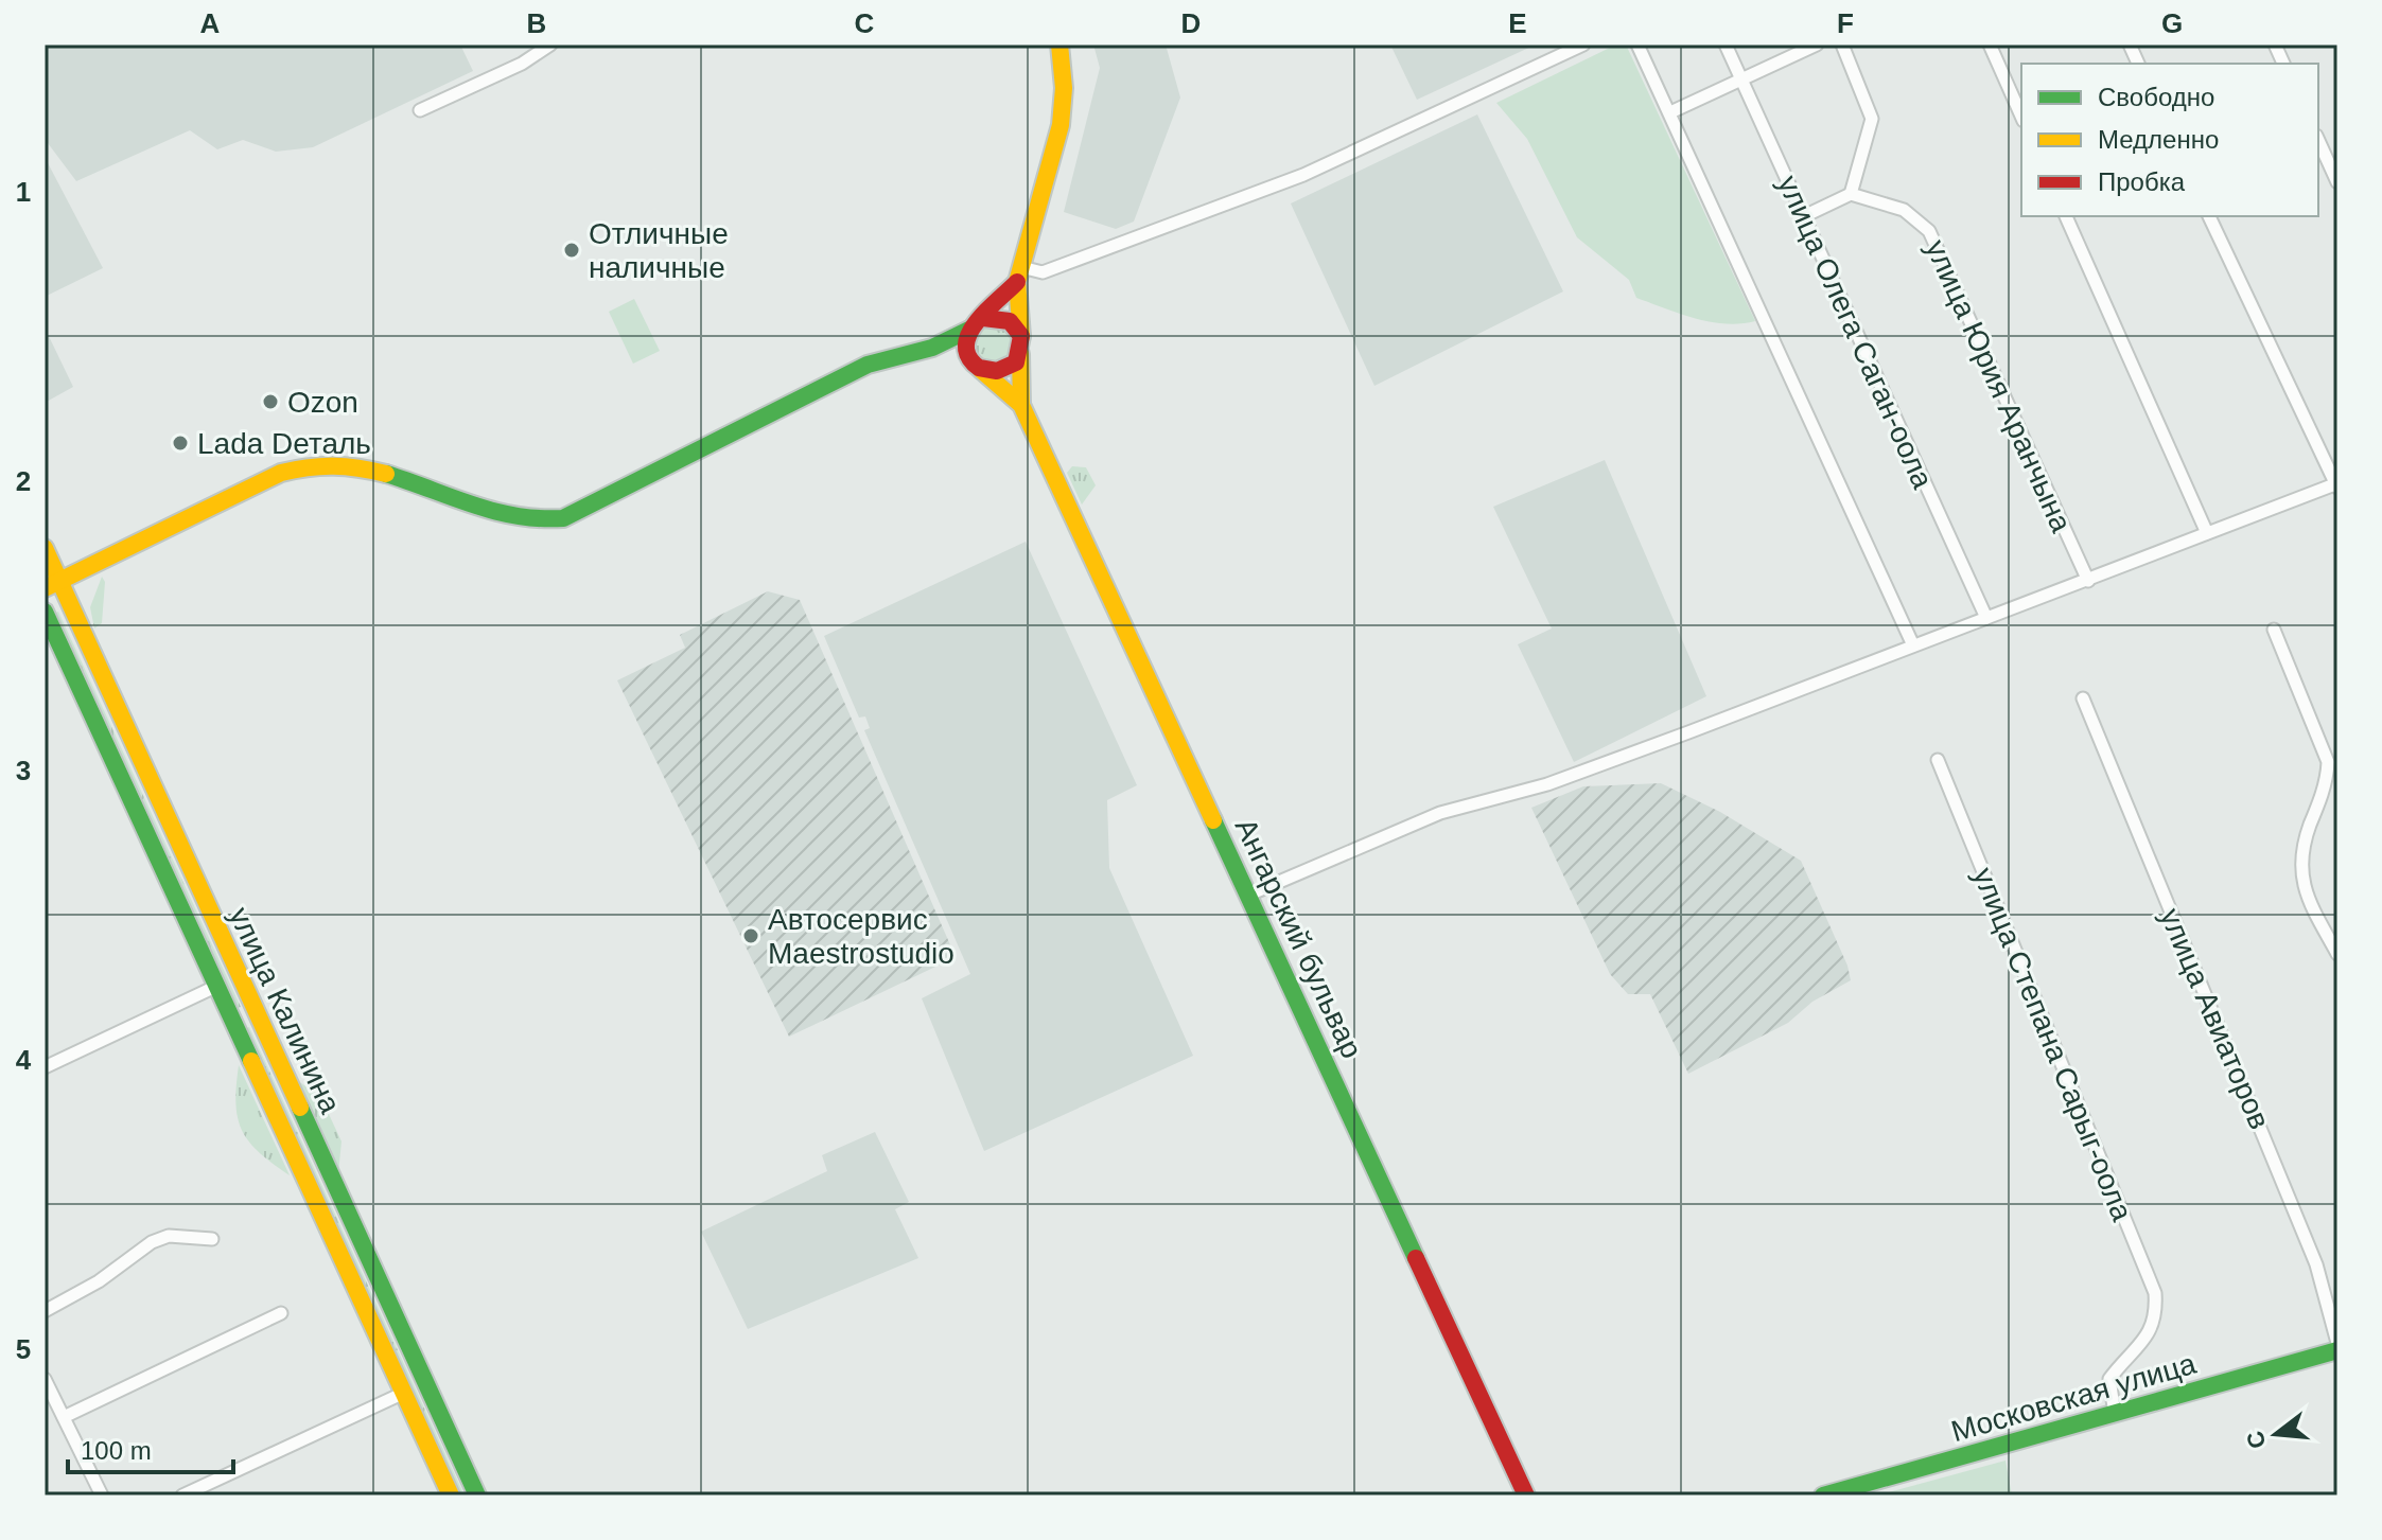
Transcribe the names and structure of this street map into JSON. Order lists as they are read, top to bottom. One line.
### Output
{"streets":{"street":["улица Олега Саган-оола","улица Юрия Аранчына","Ангарский бульвар","улица Калинина","улица Авиаторов","улица Степана Сарыг-оола","Московская улица"]},"crossings":[["улица Степана Сарыг-оола","Московская улица"]],"places":["Отличные наличные","Ozon","Lada Dеталь","Автосервис Maestrostudio"],"legend":["Свободно","Медленно","Пробка"],"scale_bar":"100 m","north":"left","grid":{"columns":["A","B","C","D","E","F","G"],"rows":["1","2","3","4","5"]}}
